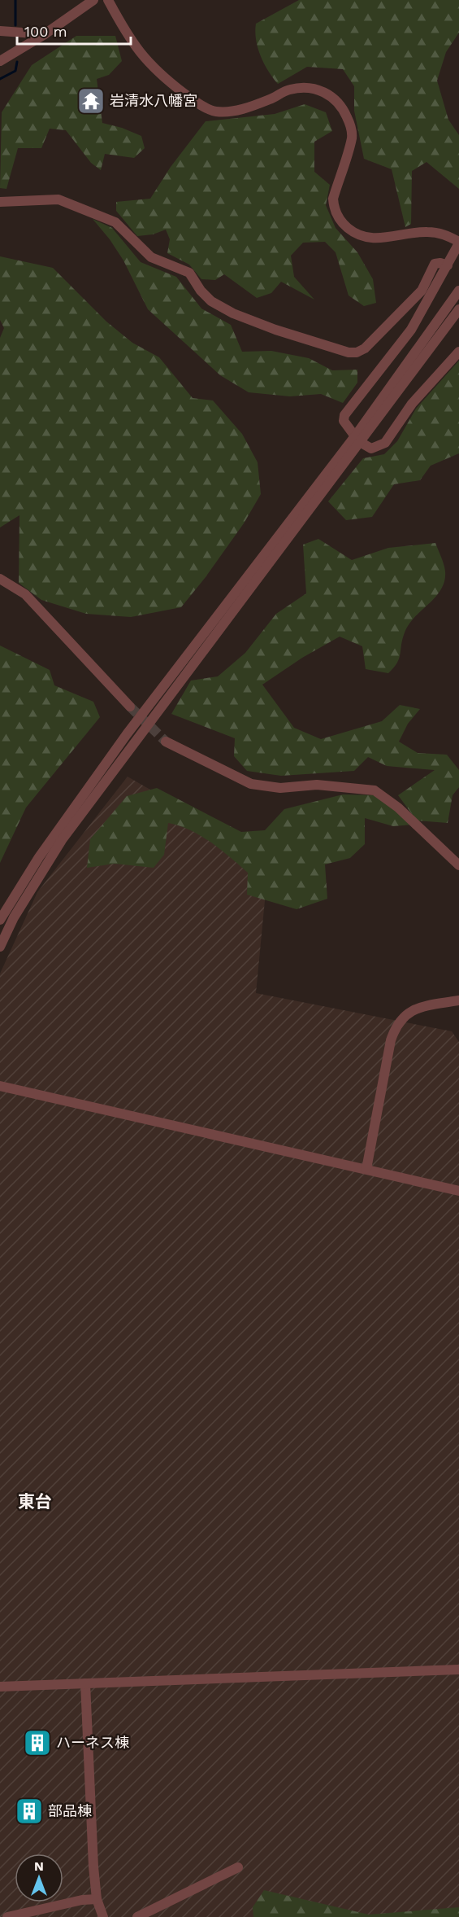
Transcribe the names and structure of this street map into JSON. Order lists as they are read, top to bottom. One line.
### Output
{"districts":["東台"],"places":{"temple":["岩清水八幡宮"],"building":["ハーネス棟","部品棟"]},"scale_bar":"100 m","north":"top"}
